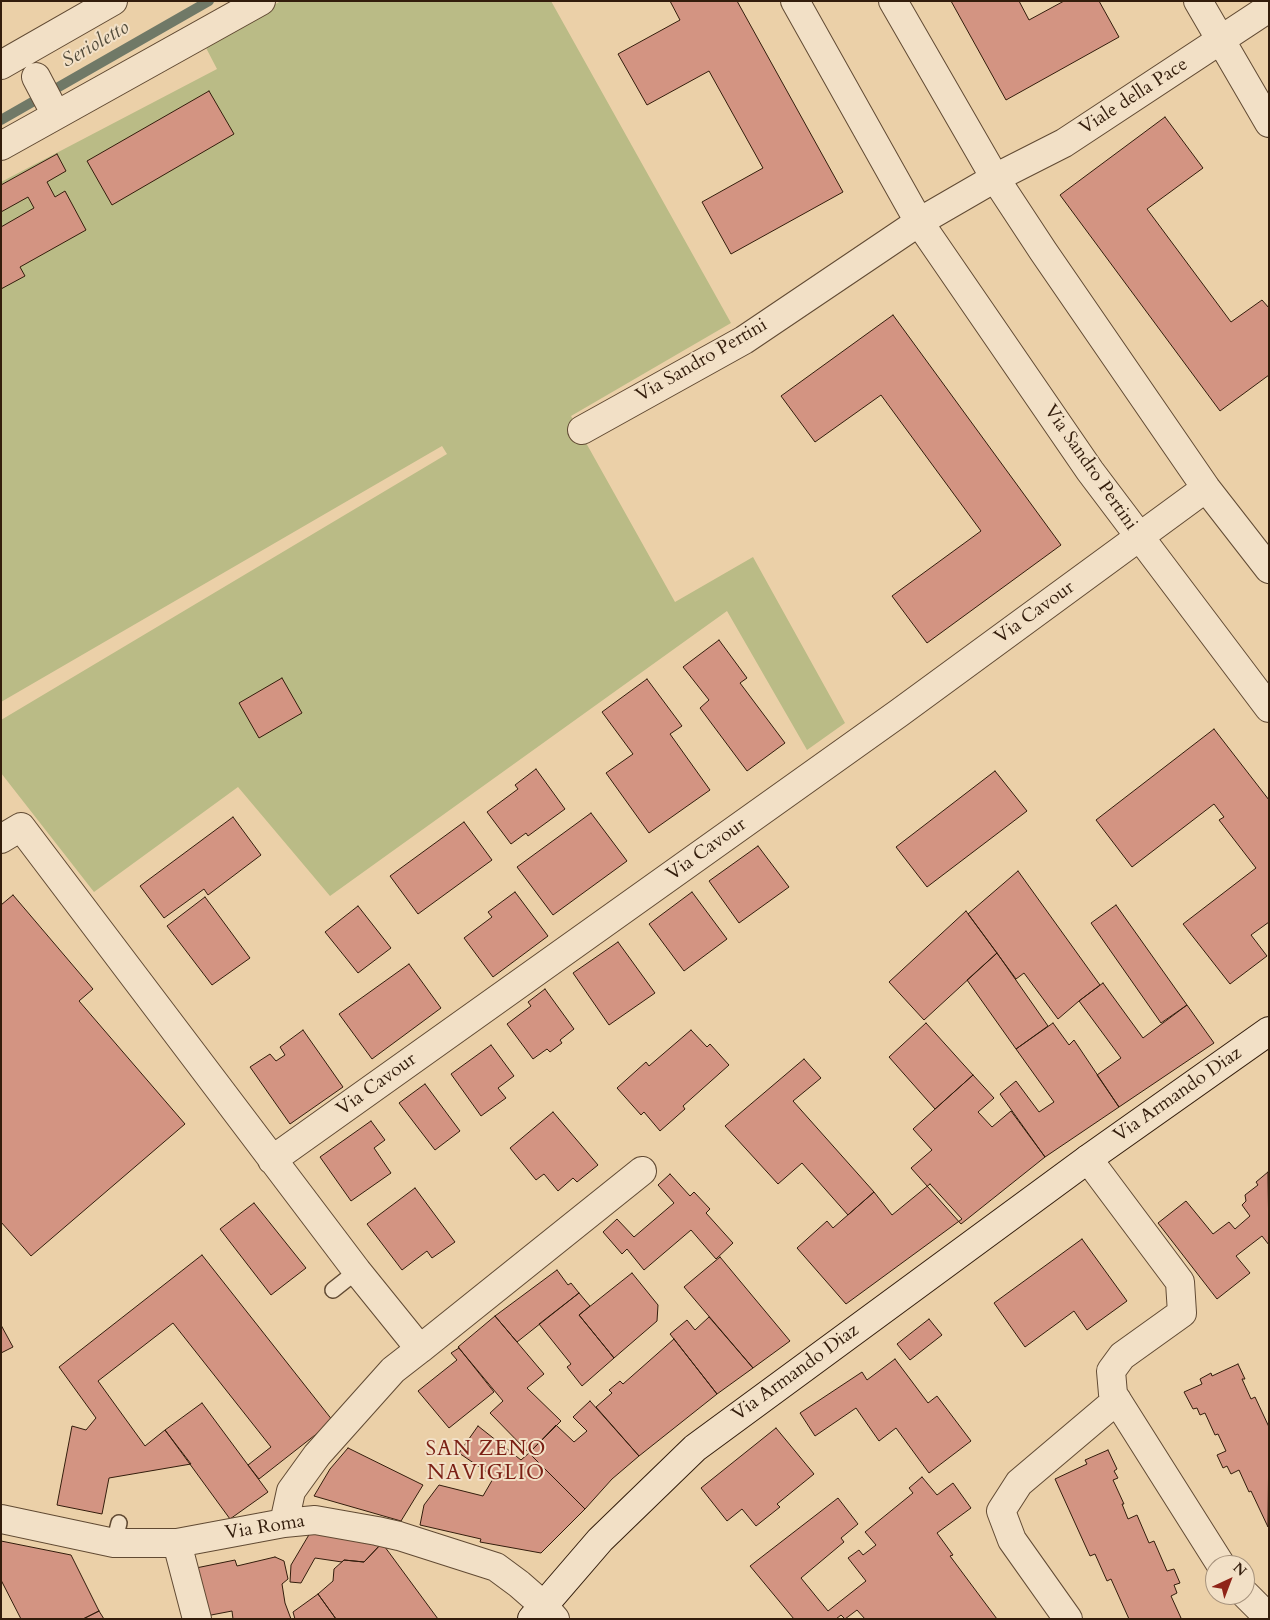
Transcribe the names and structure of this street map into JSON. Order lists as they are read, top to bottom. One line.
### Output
{"streets":{"street":["Viale della Pace","Via Sandro Pertini","Via Cavour","Via Armando Diaz","Via Roma"]},"crossings":[["Viale della Pace","Via Sandro Pertini"],["Via Sandro Pertini","Via Cavour"],["Via Armando Diaz","Via Roma"]],"districts":["SAN ZENO NAVIGLIO"],"water":["Serioletto"],"north":"top right"}
